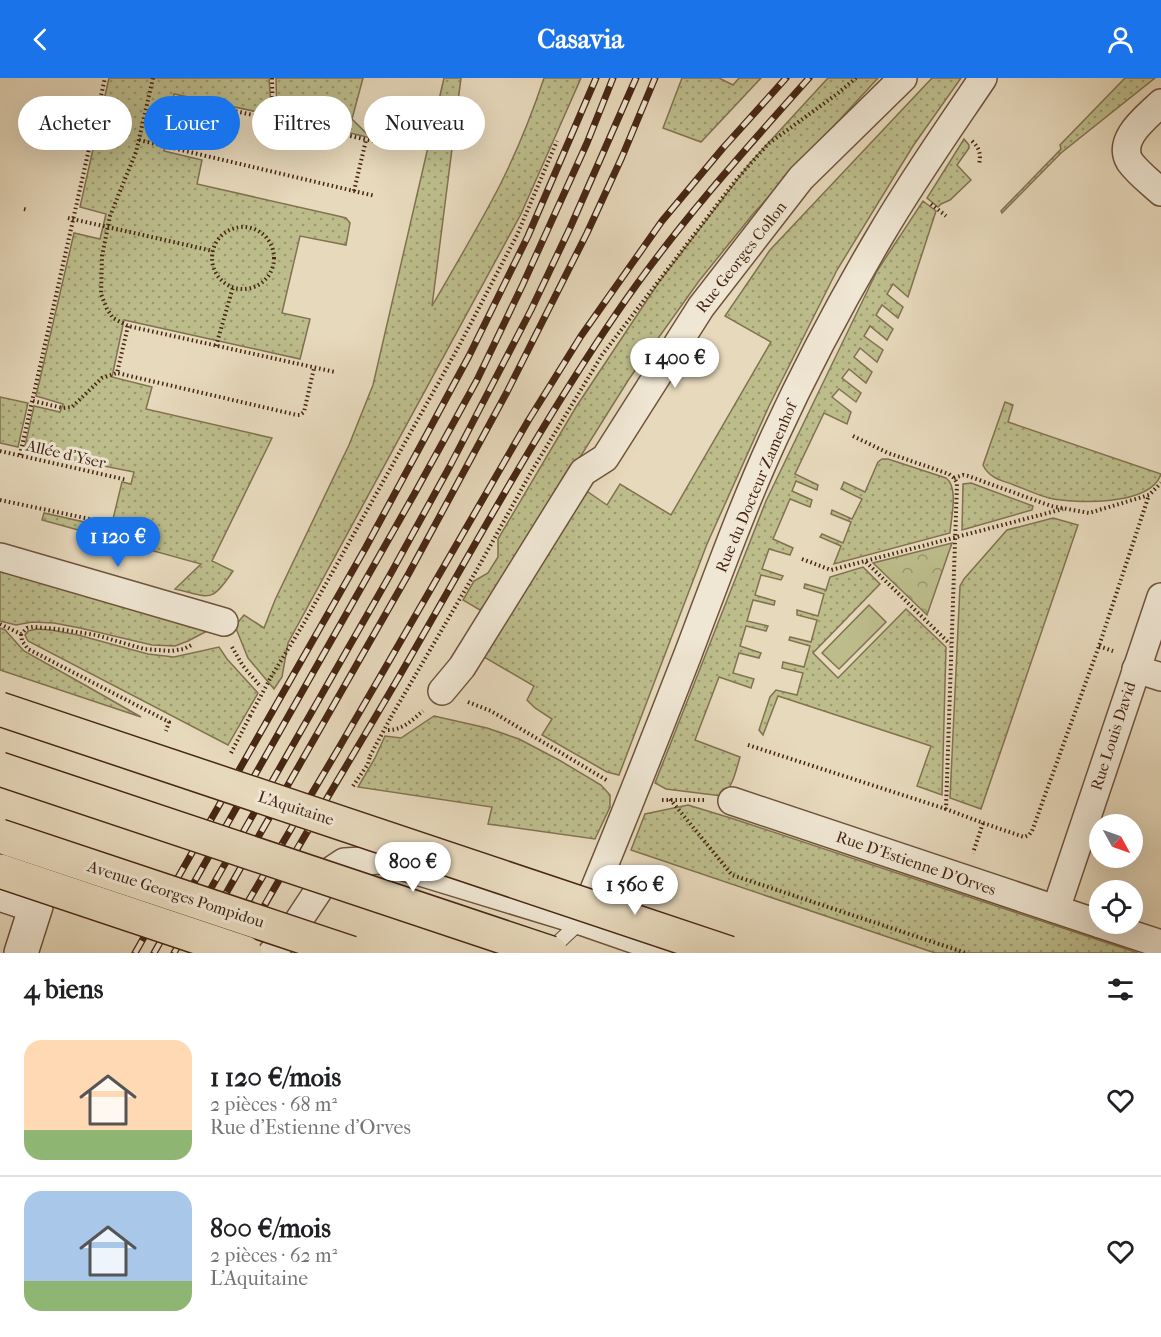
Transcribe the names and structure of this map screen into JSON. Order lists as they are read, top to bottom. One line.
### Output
{"streets":{"main road":["L'Aquitaine","Avenue Georges Pompidou"],"street":["Rue Georges Collon","Rue du Docteur Zamenhof","Rue Louis David","Rue D'Estienne D'Orves"],"path":["Allée d'Yser"]},"crossings":[["Rue Louis David","Rue D'Estienne D'Orves"]],"north":"bottom right","page":{"header":"Casavia","chip":["Acheter","Louer","Filtres","Nouveau"],"price":["1 400 €","1 120 €","800 €","1 560 €"],"heading":"4 biens","list":[{"name":"1 120 €/mois","note":"2 pièces · 68 m² · Rue d'Estienne d'Orves"},{"name":"800 €/mois","note":"2 pièces · 62 m² · L'Aquitaine"}]}}
